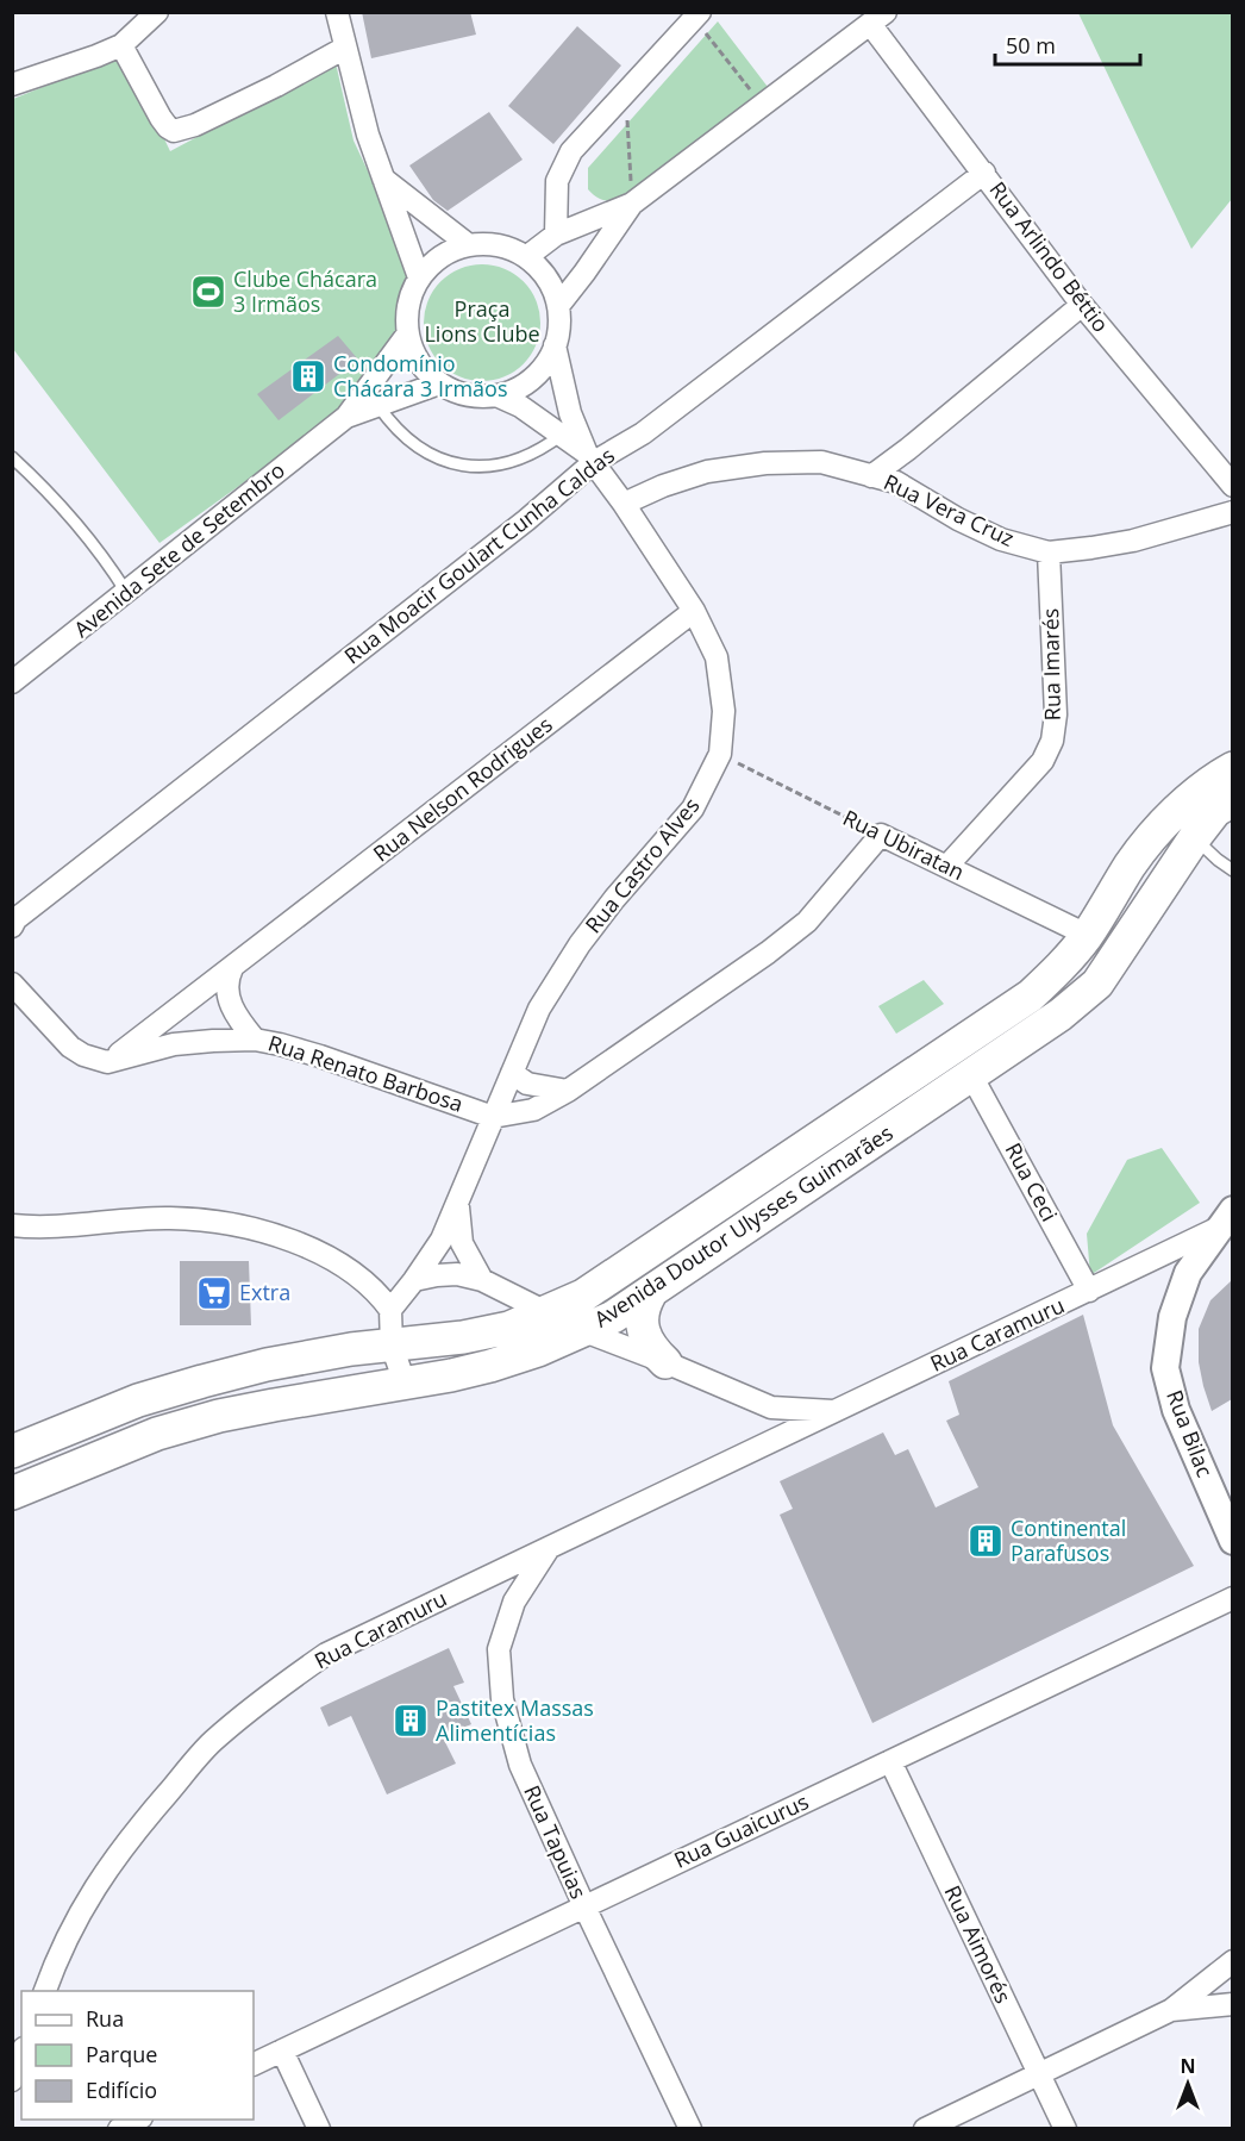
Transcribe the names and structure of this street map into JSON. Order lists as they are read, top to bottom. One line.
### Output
{"streets":{"main road":["Avenida Doutor Ulysses Guimarães"],"street":["Rua Arlindo Béttio","Rua Vera Cruz","Avenida Sete de Setembro","Rua Moacir Goulart Cunha Caldas","Rua Imarés","Rua Nelson Rodrigues","Rua Ubiratan","Rua Castro Alves","Rua Renato Barbosa","Rua Ceci","Rua Caramuru","Rua Bilac","Rua Guaicurus","Rua Tapuias","Rua Aimorés"]},"crossings":[["Rua Arlindo Béttio","Rua Moacir Goulart Cunha Caldas"],["Rua Vera Cruz","Rua Imarés"],["Rua Vera Cruz","Rua Castro Alves"],["Avenida Sete de Setembro","Rua Castro Alves"],["Rua Moacir Goulart Cunha Caldas","Rua Castro Alves"],["Rua Imarés","Rua Ubiratan"],["Rua Nelson Rodrigues","Rua Castro Alves"],["Rua Nelson Rodrigues","Rua Renato Barbosa"],["Rua Ubiratan","Rua Castro Alves"],["Rua Ubiratan","Avenida Doutor Ulysses Guimarães"],["Rua Castro Alves","Rua Renato Barbosa"],["Rua Ceci","Avenida Doutor Ulysses Guimarães"],["Rua Ceci","Rua Caramuru"],["Rua Caramuru","Rua Bilac"],["Rua Caramuru","Rua Tapuias"],["Rua Guaicurus","Rua Tapuias"],["Rua Guaicurus","Rua Aimorés"]],"parks":["Praça Lions Clube"],"places":{"sports":["Clube Chácara 3 Irmãos"],"building":["Condomínio Chácara 3 Irmãos","Continental Parafusos","Pastitex Massas Alimentícias"],"supermarket":["Extra"]},"legend":["Rua","Parque","Edifício"],"scale_bar":"50 m","north":"top"}
